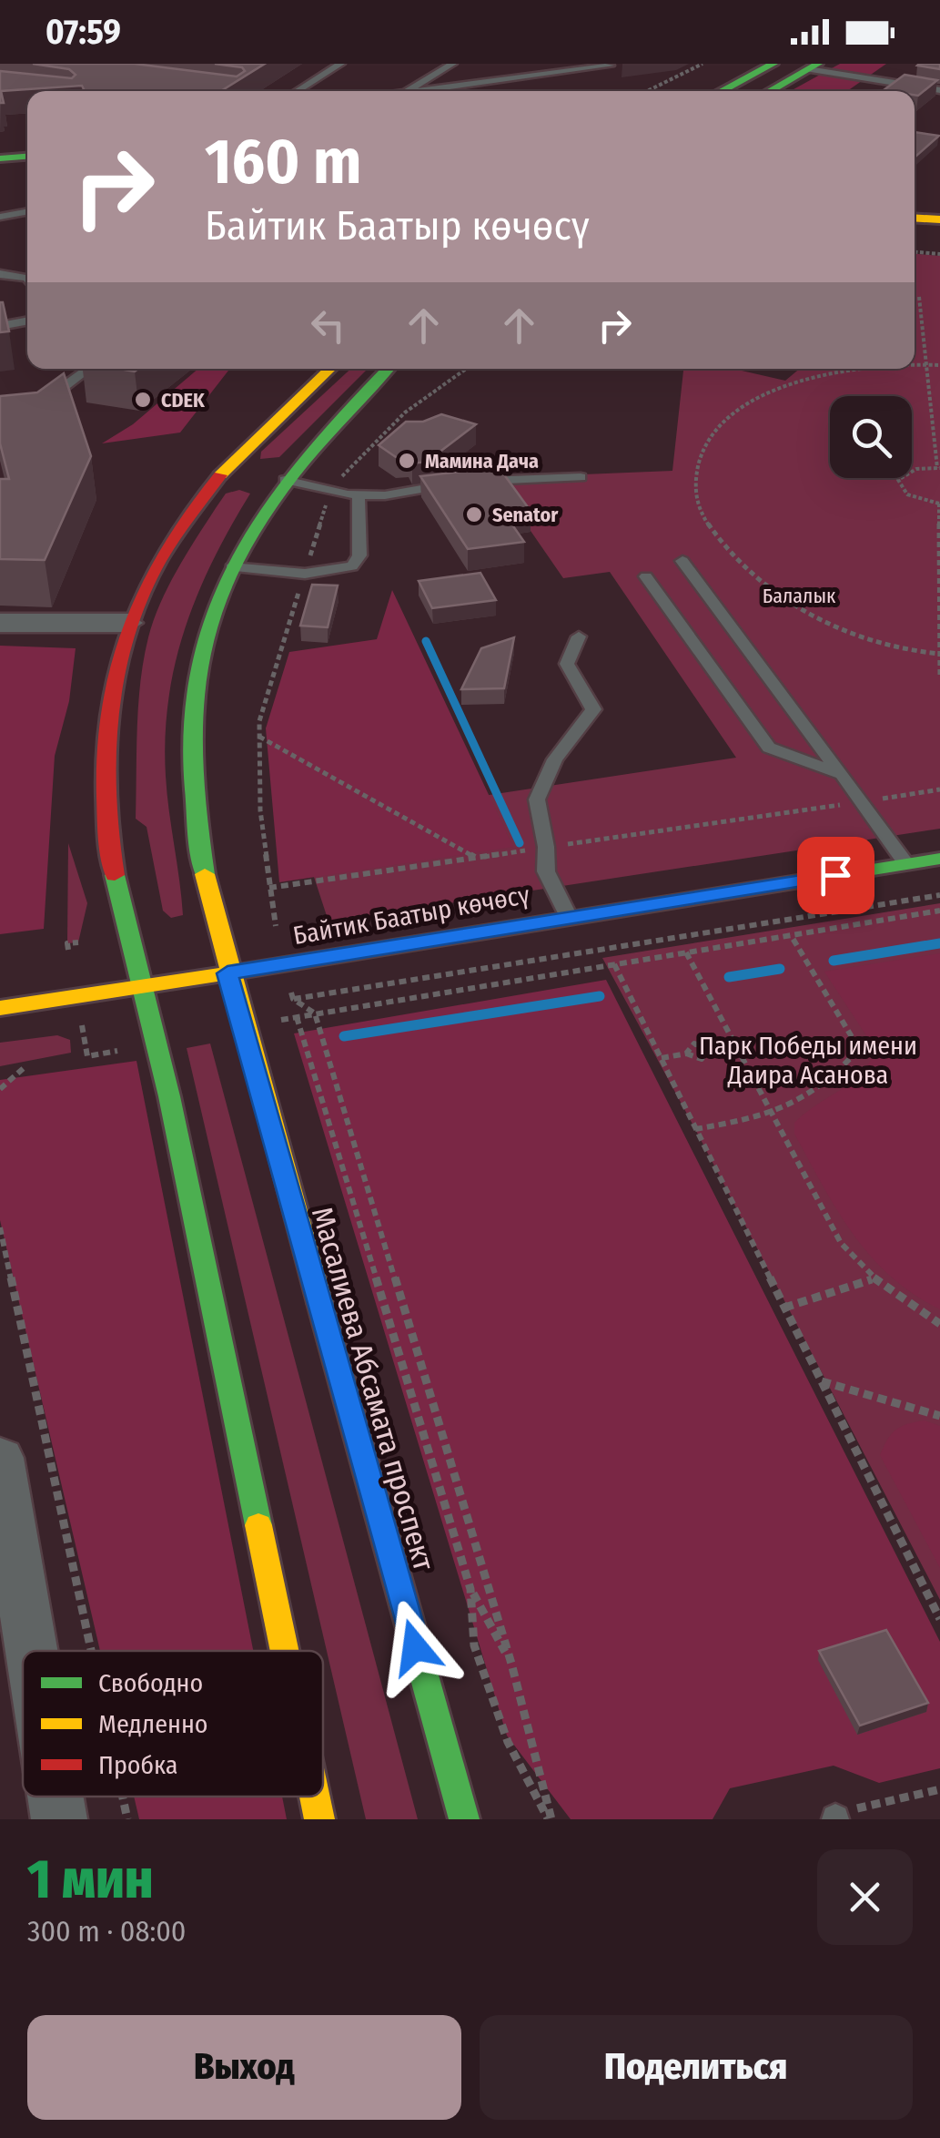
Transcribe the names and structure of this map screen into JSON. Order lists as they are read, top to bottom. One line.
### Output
{"streets":{"main road":["Байтик Баатыр көчөсү","Масалиева Абсамата проспект"]},"crossings":[["Байтик Баатыр көчөсү","Масалиева Абсамата проспект"]],"parks":["Балалык","Парк Победы имени Даира Асанова"],"places":["CDEK","Мамина Дача","Senator"],"legend":["Свободно","Медленно","Пробка"],"page":{"status":"07:59","turn":["160 m","Байтик Баатыр көчөсү"],"heading":["1 мин","300 m · 08:00"],"buttons":["Выход","Поделиться"]}}
